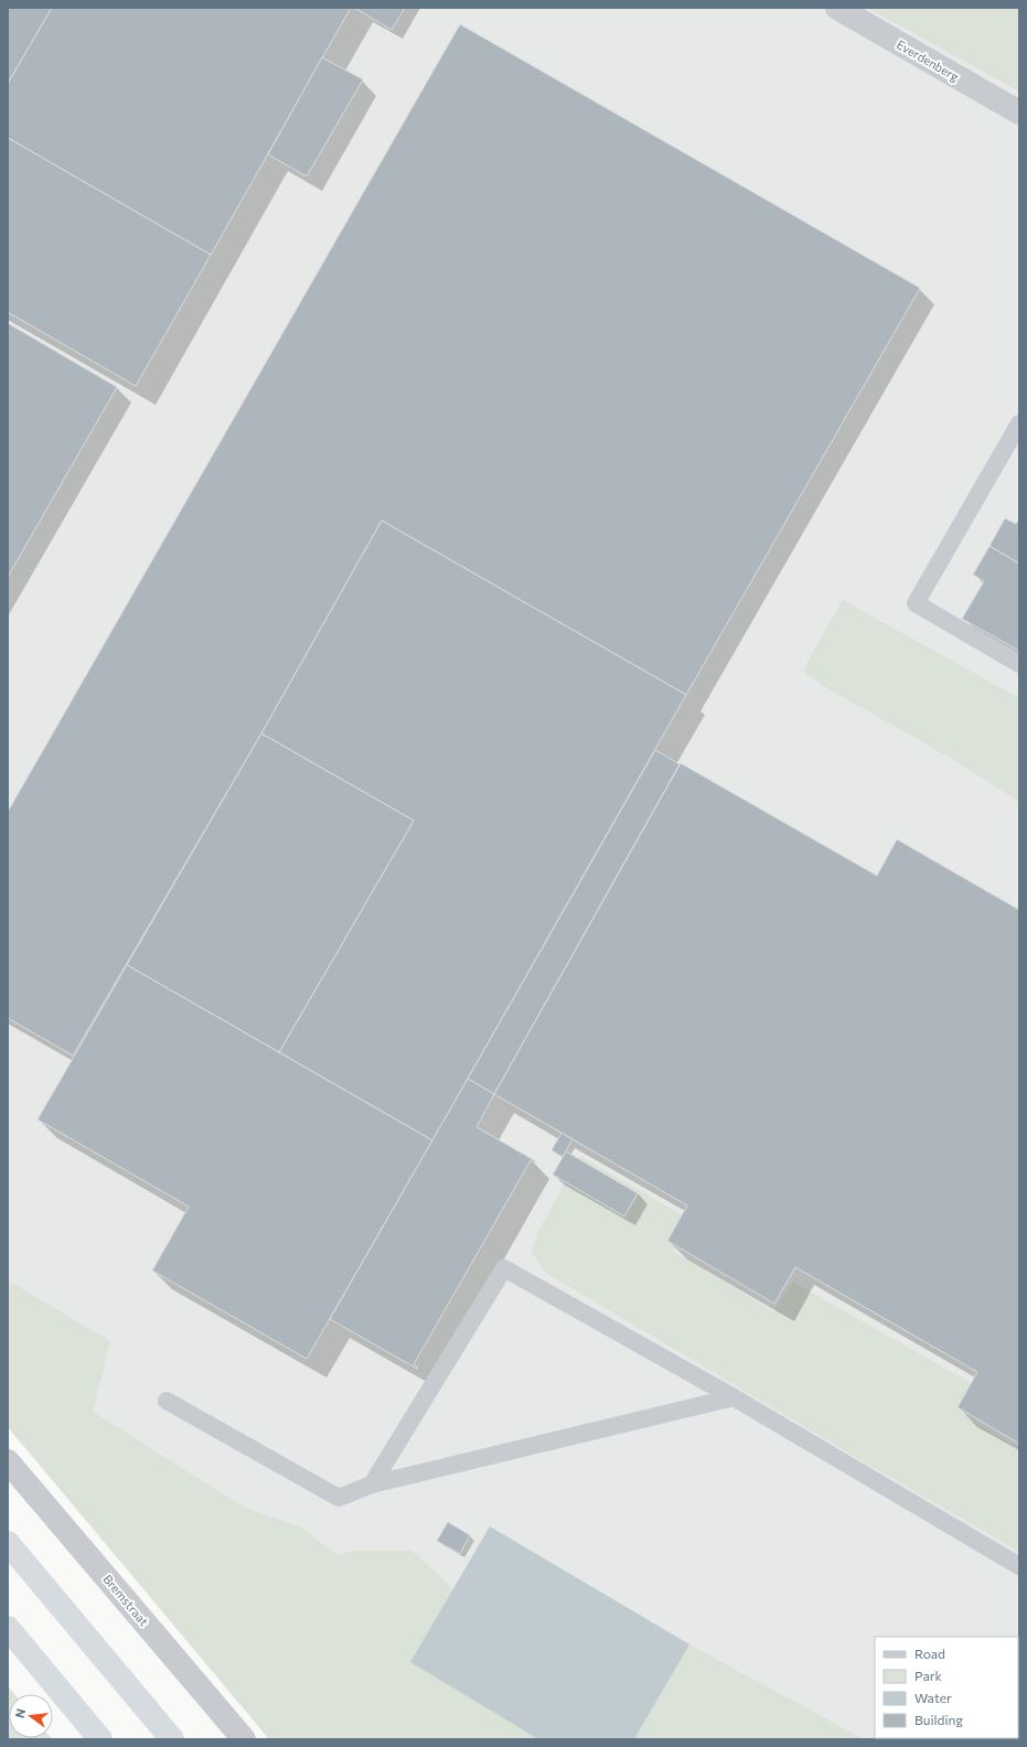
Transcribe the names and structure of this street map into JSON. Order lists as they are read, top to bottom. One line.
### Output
{"streets":{"street":["Everdenberg","Bremstraat"]},"legend":["Road","Park","Water","Building"],"north":"left"}
